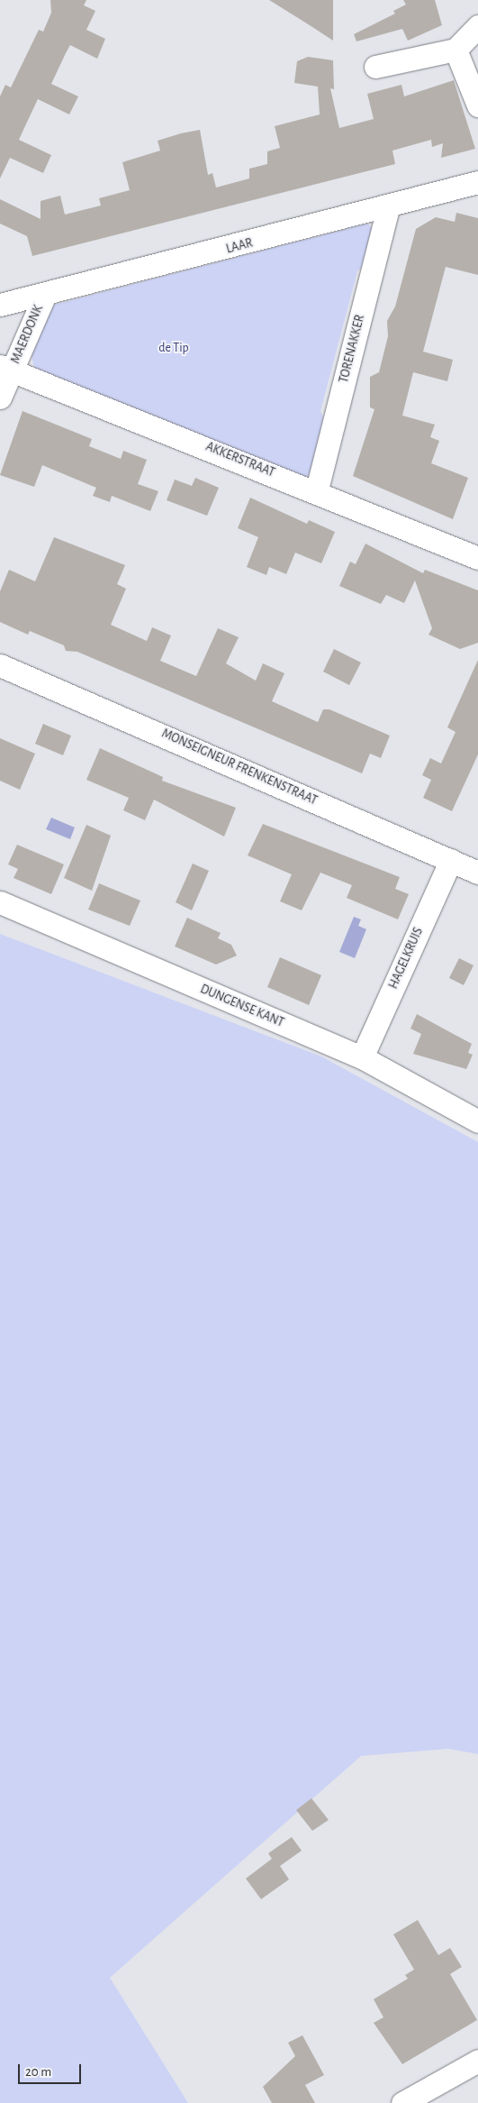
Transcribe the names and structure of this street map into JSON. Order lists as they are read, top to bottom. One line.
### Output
{"streets":{"street":["LAAR","MAERDONK","TORENAKKER","AKKERSTRAAT","MONSEIGNEUR FRENKENSTRAAT","HAGELKRUIS","DUNGENSE KANT"]},"crossings":[["LAAR","MAERDONK"],["LAAR","TORENAKKER"],["MAERDONK","AKKERSTRAAT"],["TORENAKKER","AKKERSTRAAT"],["MONSEIGNEUR FRENKENSTRAAT","HAGELKRUIS"],["HAGELKRUIS","DUNGENSE KANT"]],"parks":["de Tip"],"scale_bar":"20 m"}
